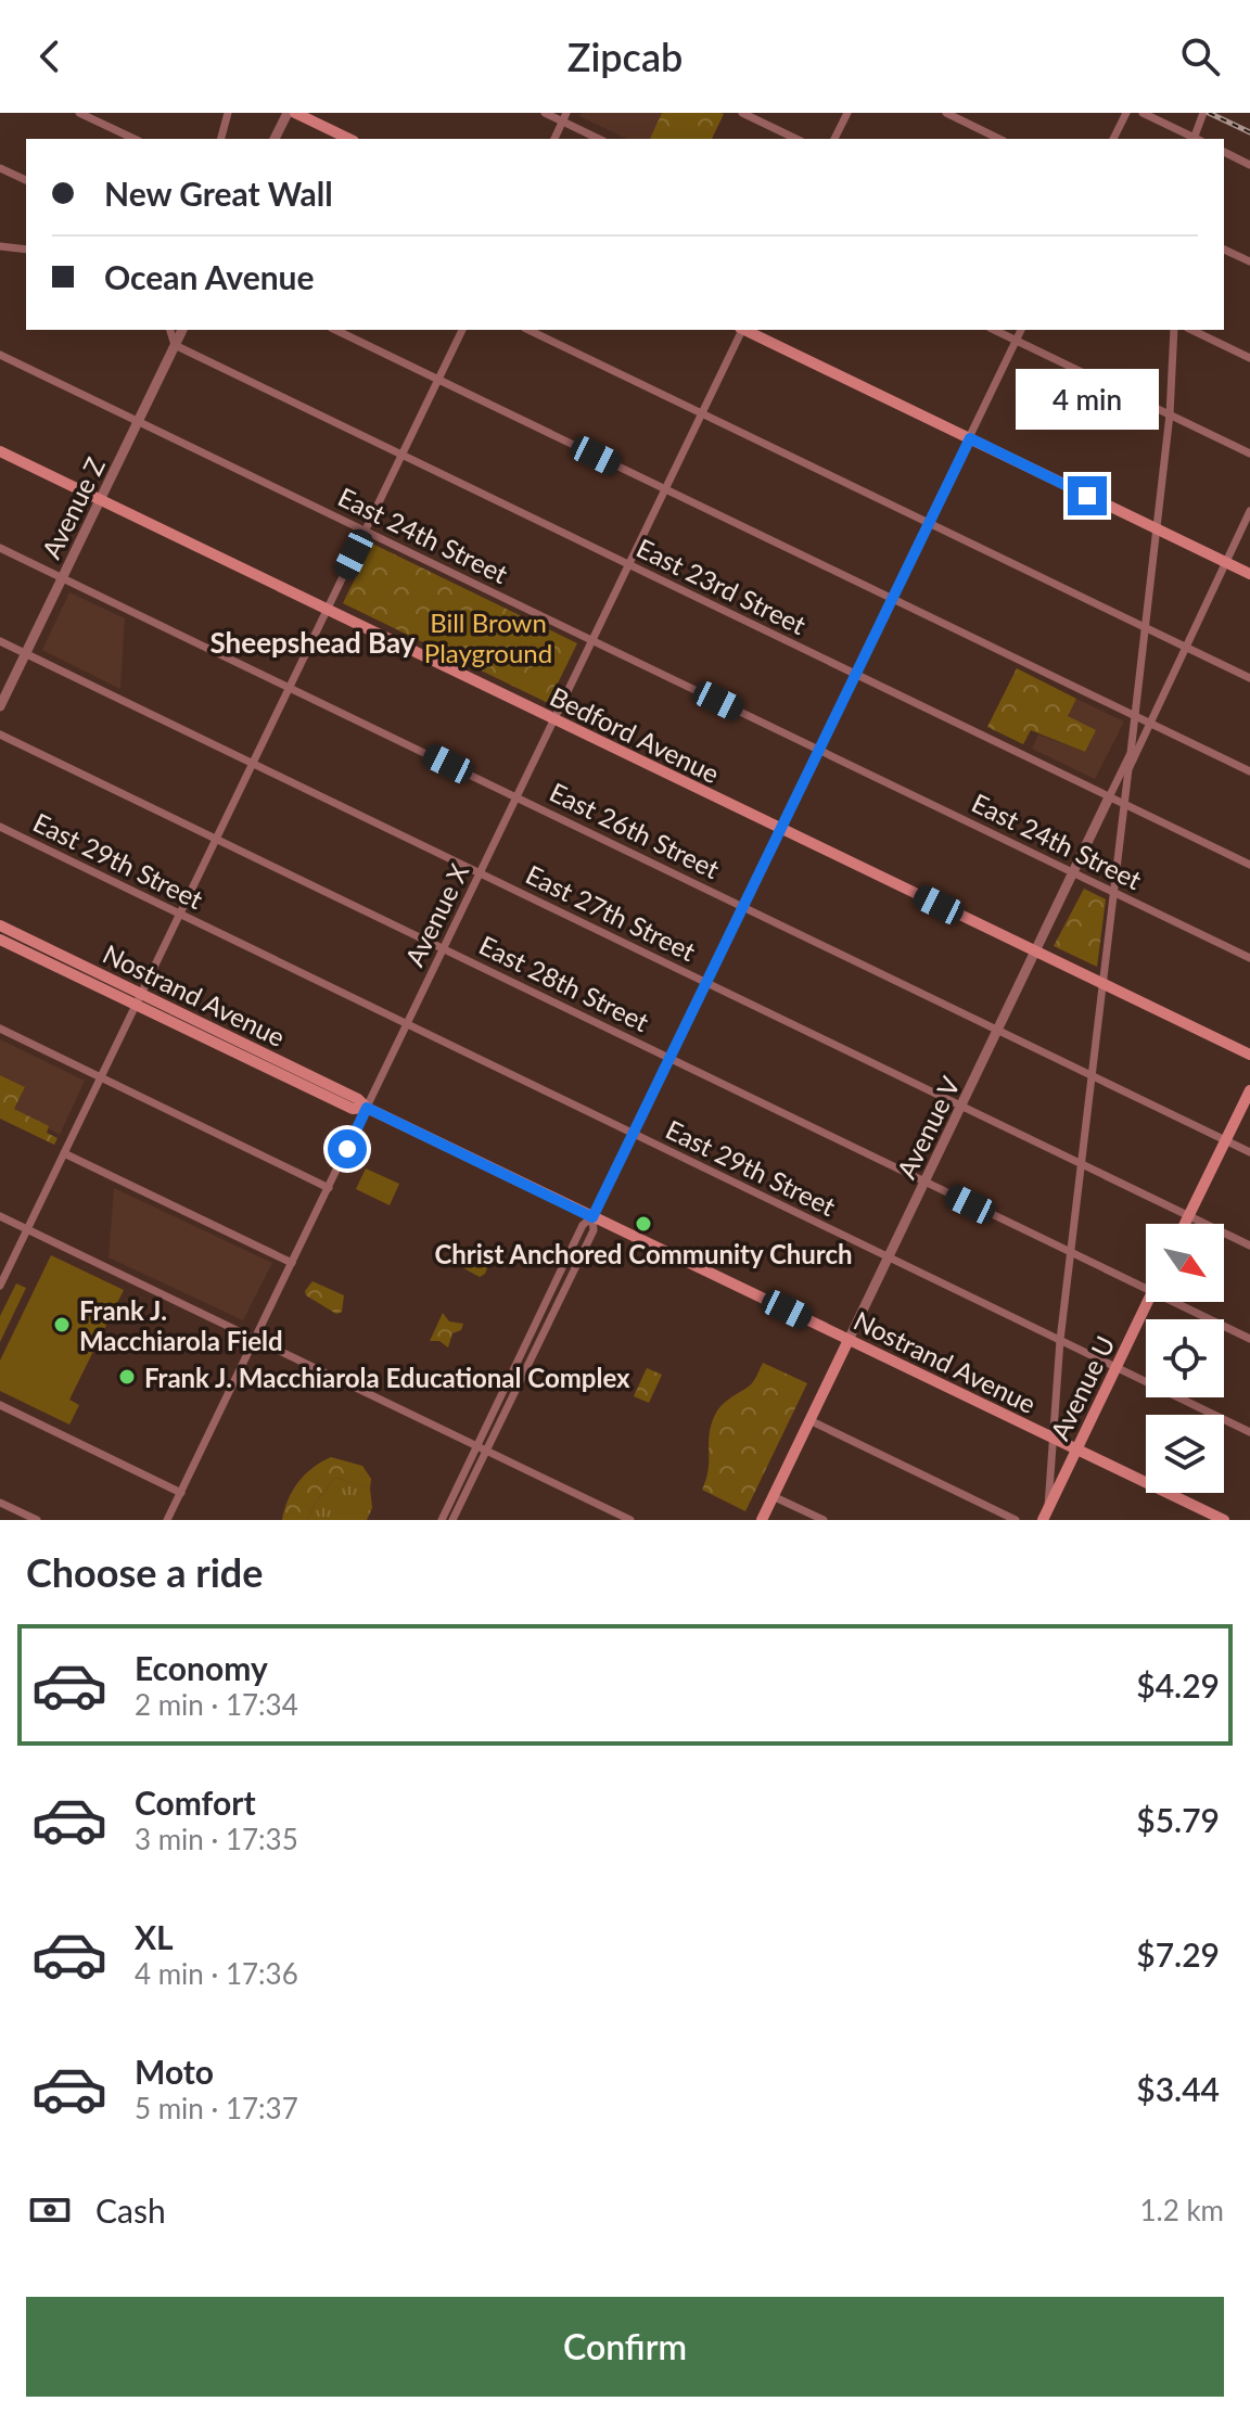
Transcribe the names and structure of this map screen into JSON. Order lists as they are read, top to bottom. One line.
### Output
{"streets":{"main road":["Bedford Avenue","Nostrand Avenue","Avenue V","Avenue U"],"street":["Avenue Z","East 24th Street","East 23rd Street","East 26th Street","East 29th Street","East 27th Street","Avenue X","East 28th Street"]},"crossings":[["Avenue Z","East 24th Street"],["Avenue Z","East 23rd Street"],["Avenue Z","Bedford Avenue"],["Avenue Z","East 26th Street"],["Avenue Z","East 27th Street"],["East 24th Street","Avenue X"],["East 24th Street","Avenue V"],["East 23rd Street","Avenue X"],["East 23rd Street","Avenue V"],["Bedford Avenue","Avenue X"],["Bedford Avenue","Avenue V"],["East 26th Street","Avenue X"],["East 26th Street","Avenue V"],["East 29th Street","Avenue X"],["East 29th Street","Avenue V"],["East 29th Street","Avenue U"],["East 27th Street","Avenue X"],["East 27th Street","Avenue V"],["Avenue X","East 28th Street"],["Avenue X","Nostrand Avenue"],["East 28th Street","Avenue V"],["Nostrand Avenue","Avenue V"],["Nostrand Avenue","Avenue U"]],"districts":["Sheepshead Bay"],"parks":["Bill Brown Playground"],"places":["Christ Anchored Community Church","Frank J. Macchiarola Field","Frank J. Macchiarola Educational Complex"],"north":"bottom right","page":{"header":"Zipcab","banner":["New Great Wall","Ocean Avenue"],"bubble":"4 min","heading":"Choose a ride","list":[{"name":"Economy","note":"2 min · 17:34","value":"$4.29"},{"name":"Comfort","note":"3 min · 17:35","value":"$5.79"},{"name":"XL","note":"4 min · 17:36","value":"$7.29"},{"name":"Moto","note":"5 min · 17:37","value":"$3.44"}],"pay":["Cash","1.2 km"],"buttons":"Confirm"}}
